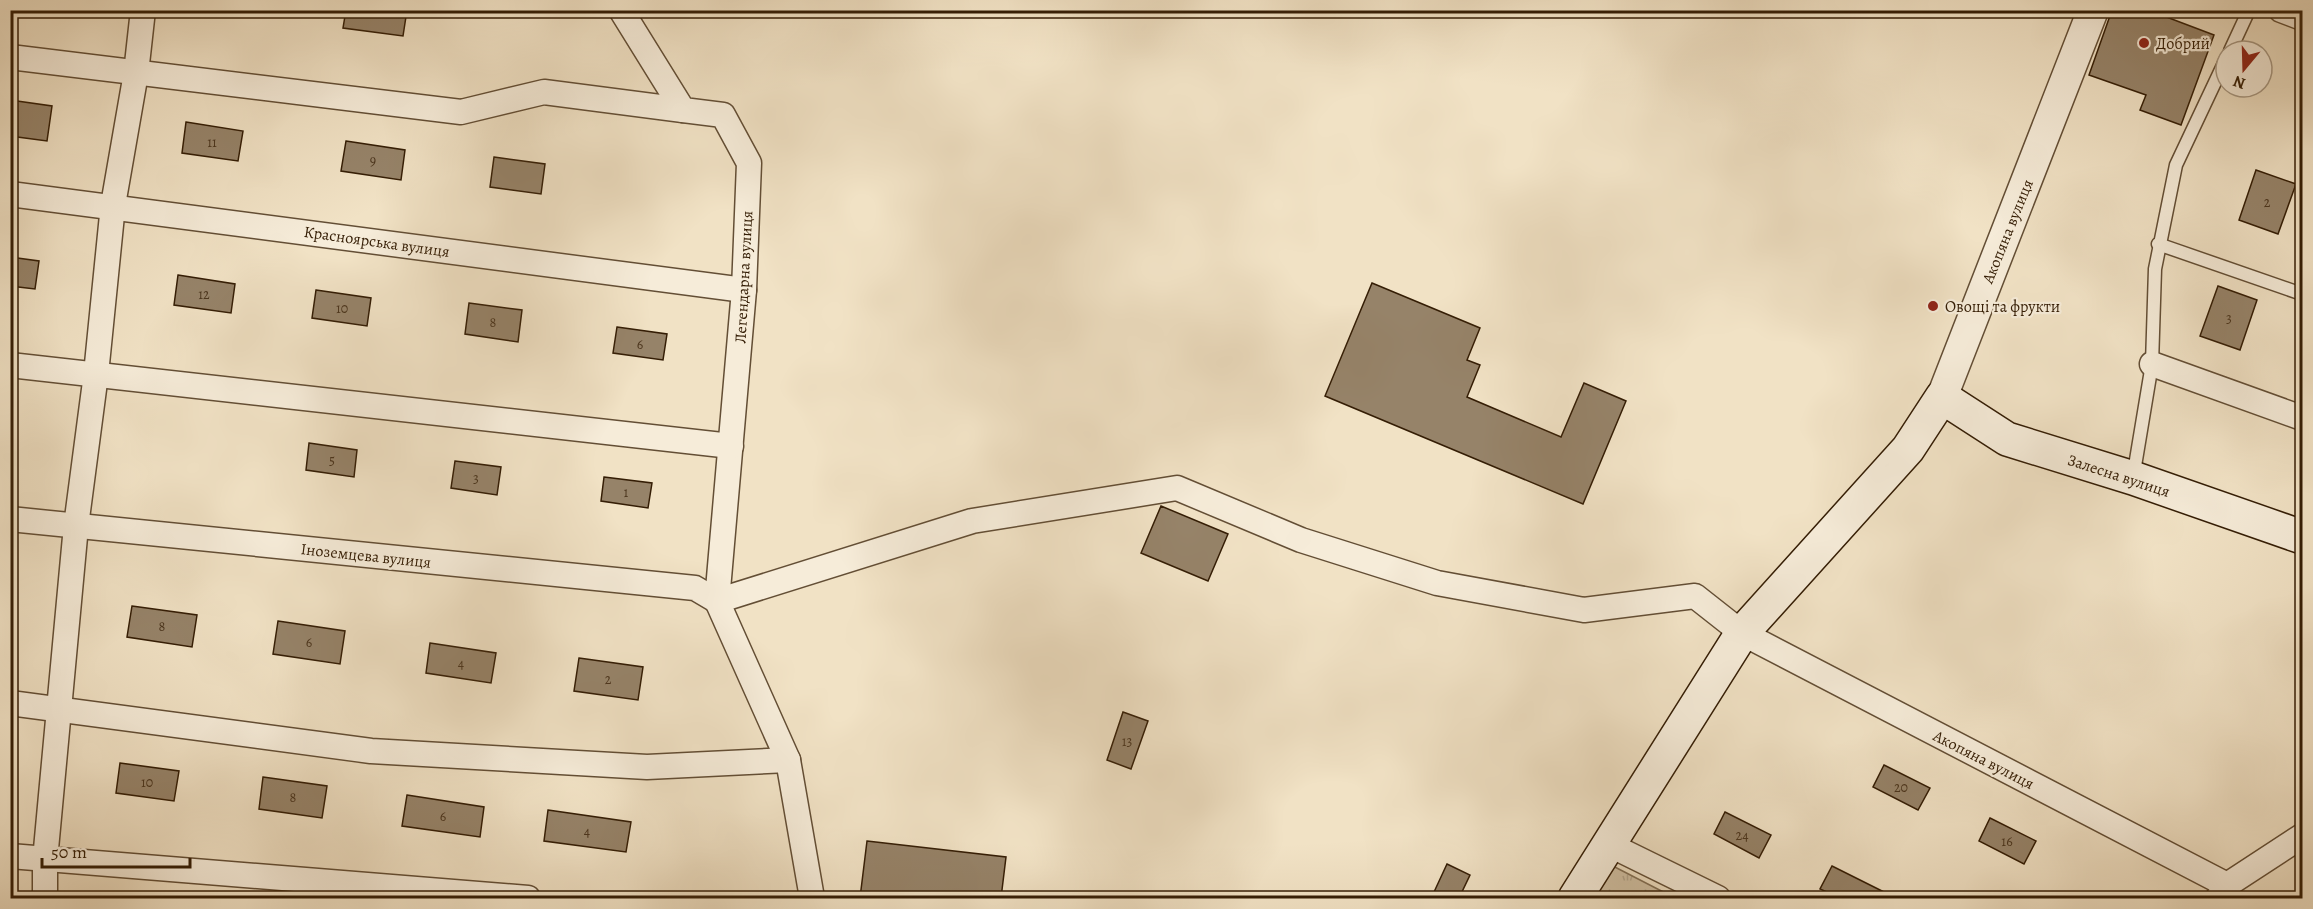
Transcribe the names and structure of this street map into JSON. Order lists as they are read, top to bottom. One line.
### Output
{"streets":{"main road":["Акопяна вулиця","Залесна вулиця"],"street":["Красноярська вулиця","Легендарна вулиця","Іноземцева вулиця"]},"crossings":[["Акопяна вулиця","Залесна вулиця"],["Красноярська вулиця","Легендарна вулиця"],["Легендарна вулиця","Іноземцева вулиця"]],"places":["Добрий","Овощі та фрукти"],"house_numbers":["11","9","2","12","10","3","8","6","5","3","1","8","6","4","2","13","10","20","8","6","4","24","16"],"scale_bar":"50 m","north":"bottom"}
